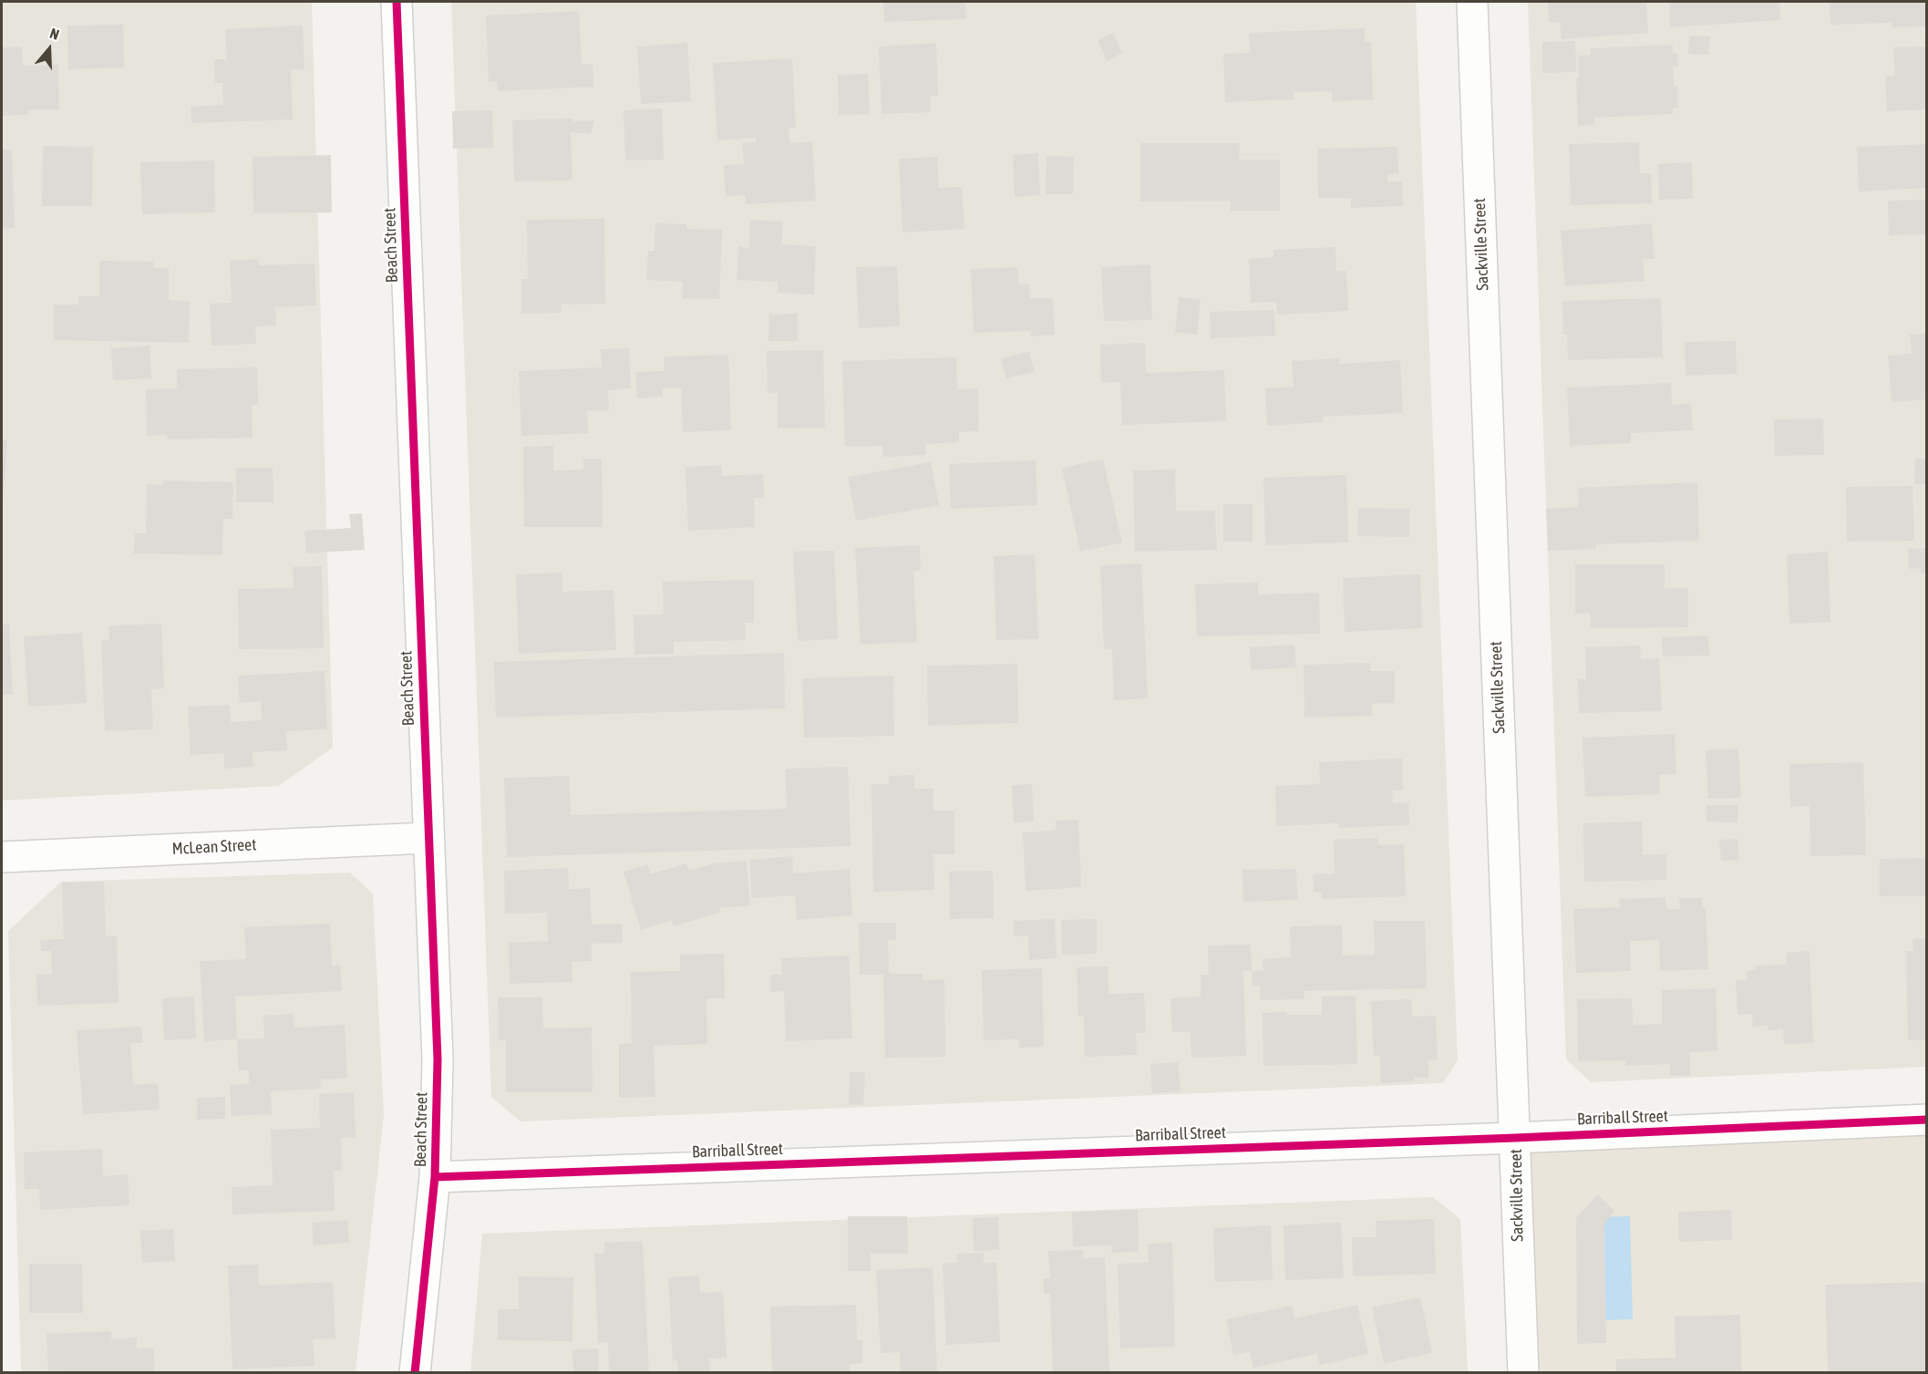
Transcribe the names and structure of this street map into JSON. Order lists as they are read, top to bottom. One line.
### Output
{"streets":{"street":["Sackville Street","Beach Street","McLean Street","Barriball Street"]},"crossings":[["Sackville Street","Barriball Street"],["Beach Street","McLean Street"],["Beach Street","Barriball Street"]],"north":"top"}
